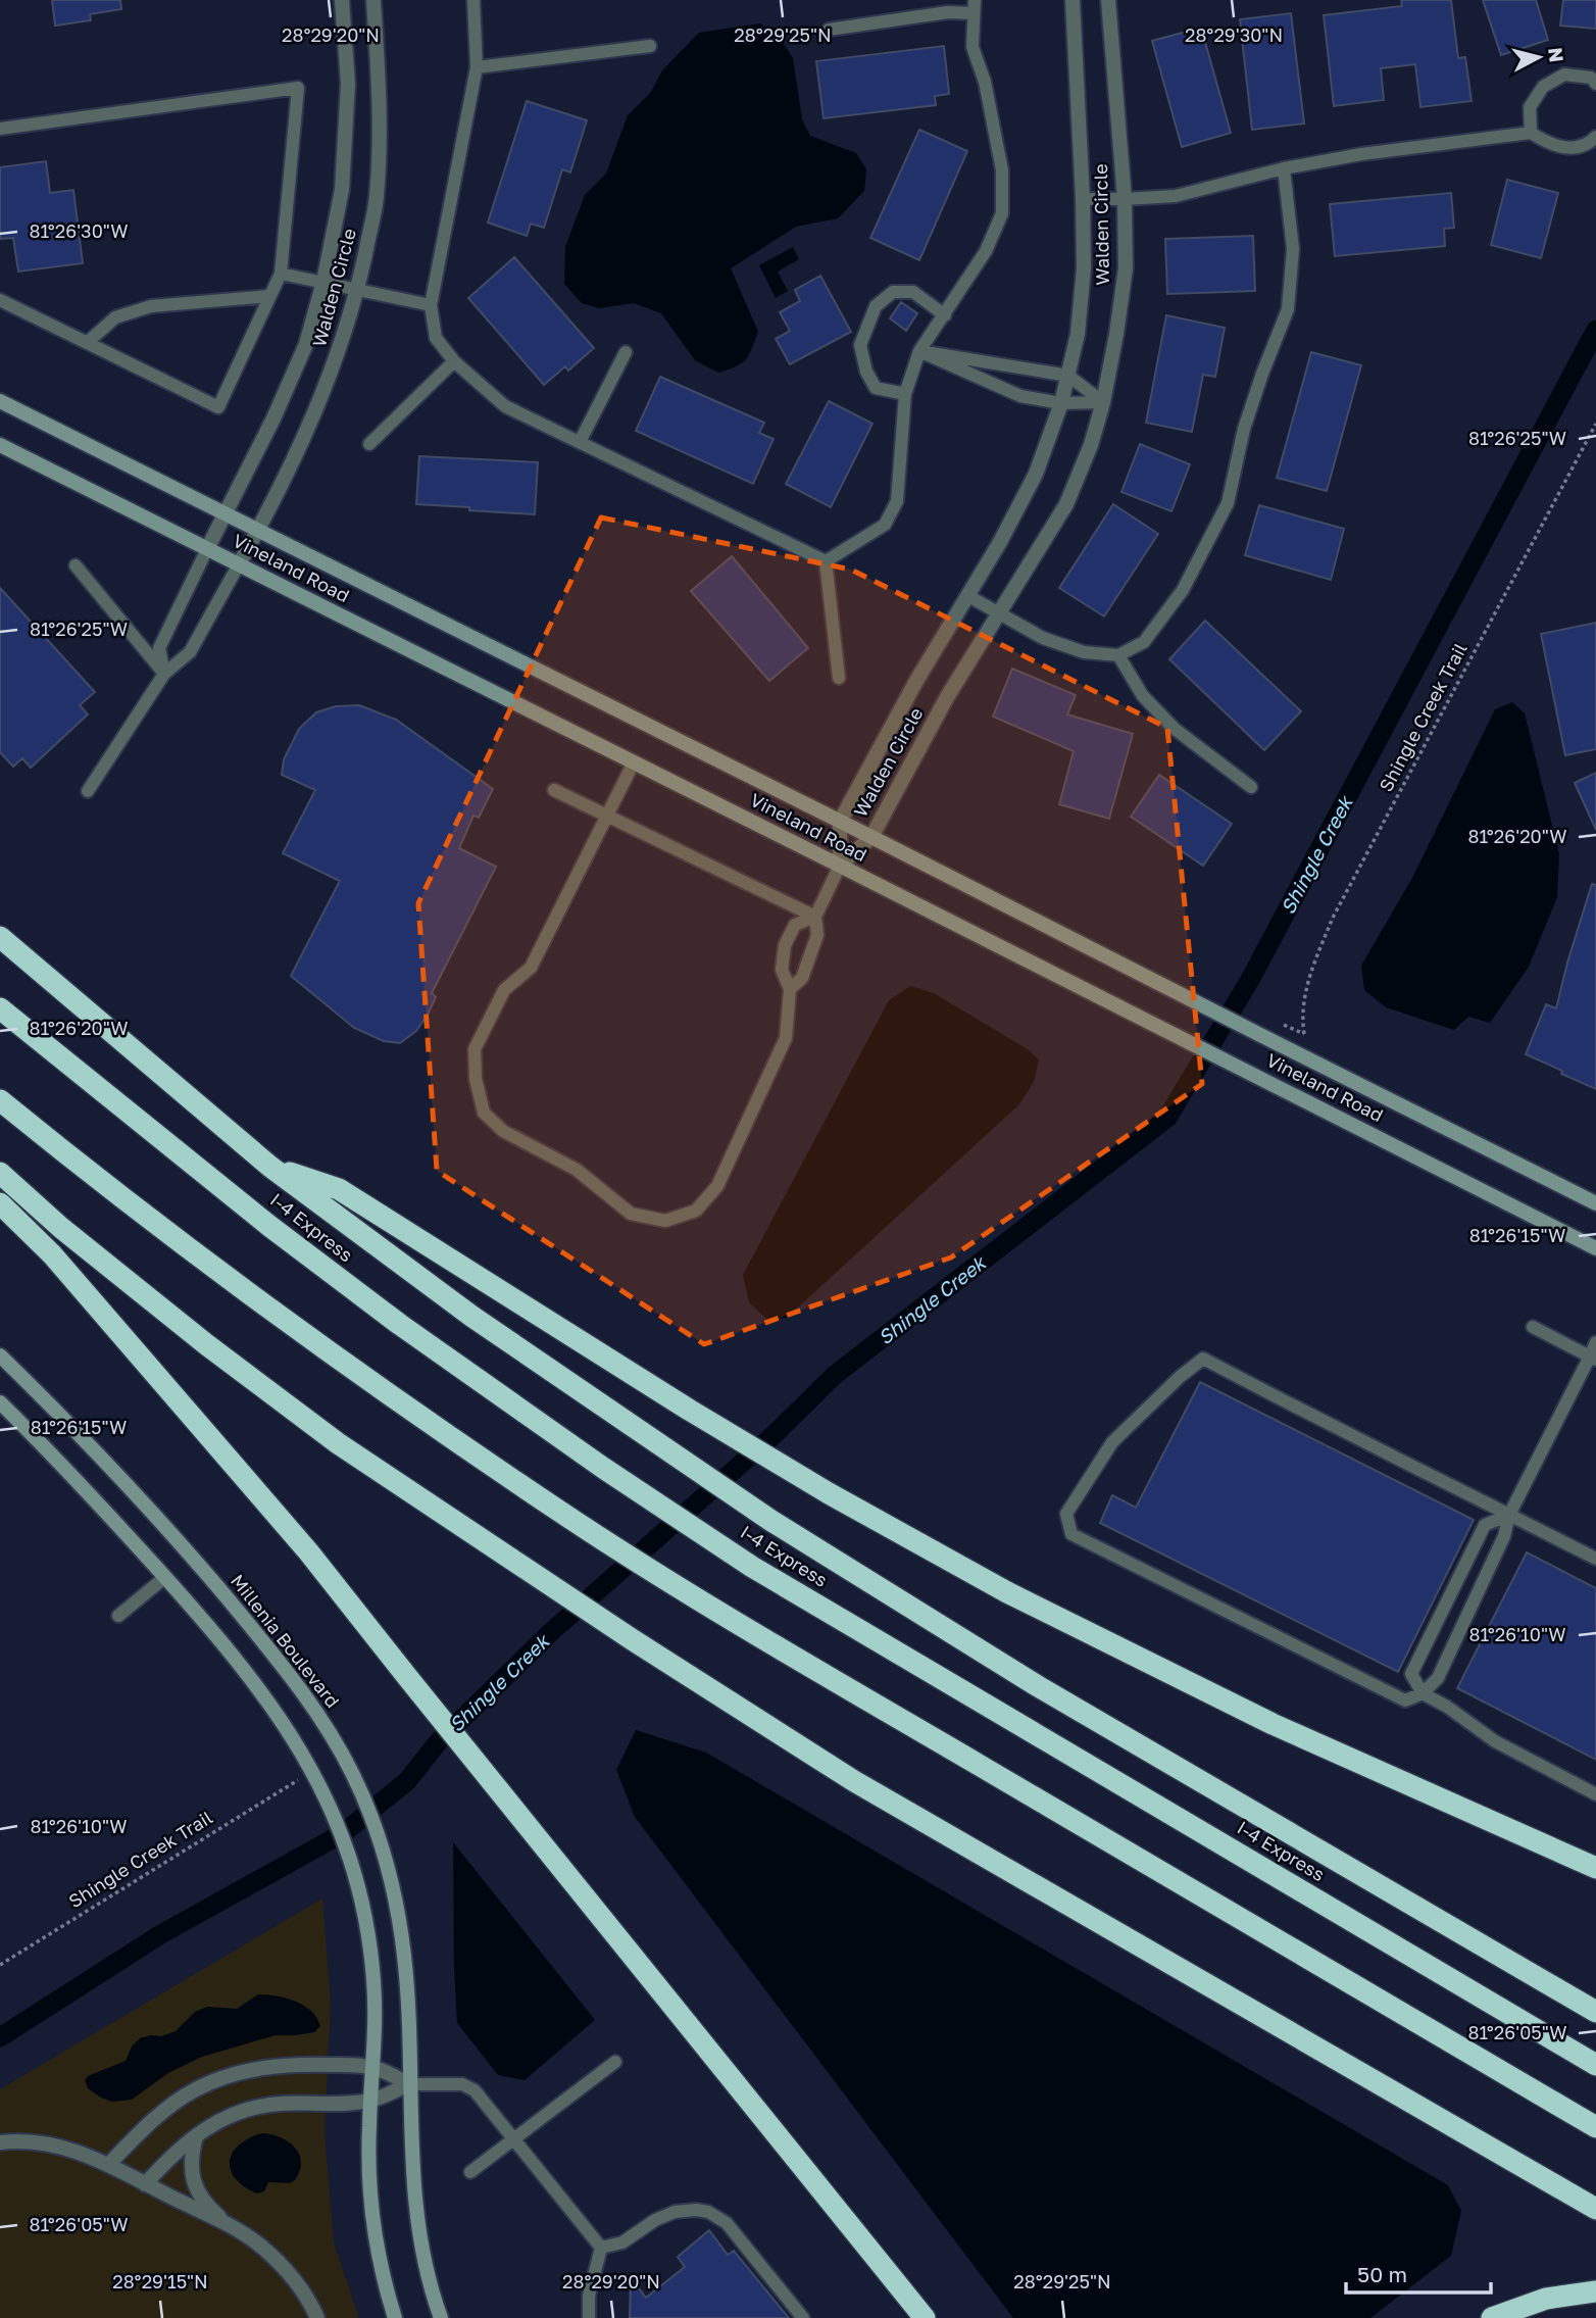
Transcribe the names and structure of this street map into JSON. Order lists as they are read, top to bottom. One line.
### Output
{"streets":{"highway":["I-4 Express"],"street":["Walden Circle","Vineland Road","Millenia Boulevard"],"path":["Shingle Creek Trail"]},"crossings":[["Walden Circle","Vineland Road"]],"water":["Shingle Creek"],"scale_bar":"50 m","north":"right","coordinates":["28°29'20\"N","28°29'25\"N","28°29'30\"N","81°26'30\"W","81°26'25\"W","81°26'20\"W","81°26'15\"W","81°26'10\"W","81°26'05\"W","28°29'15\"N"]}
